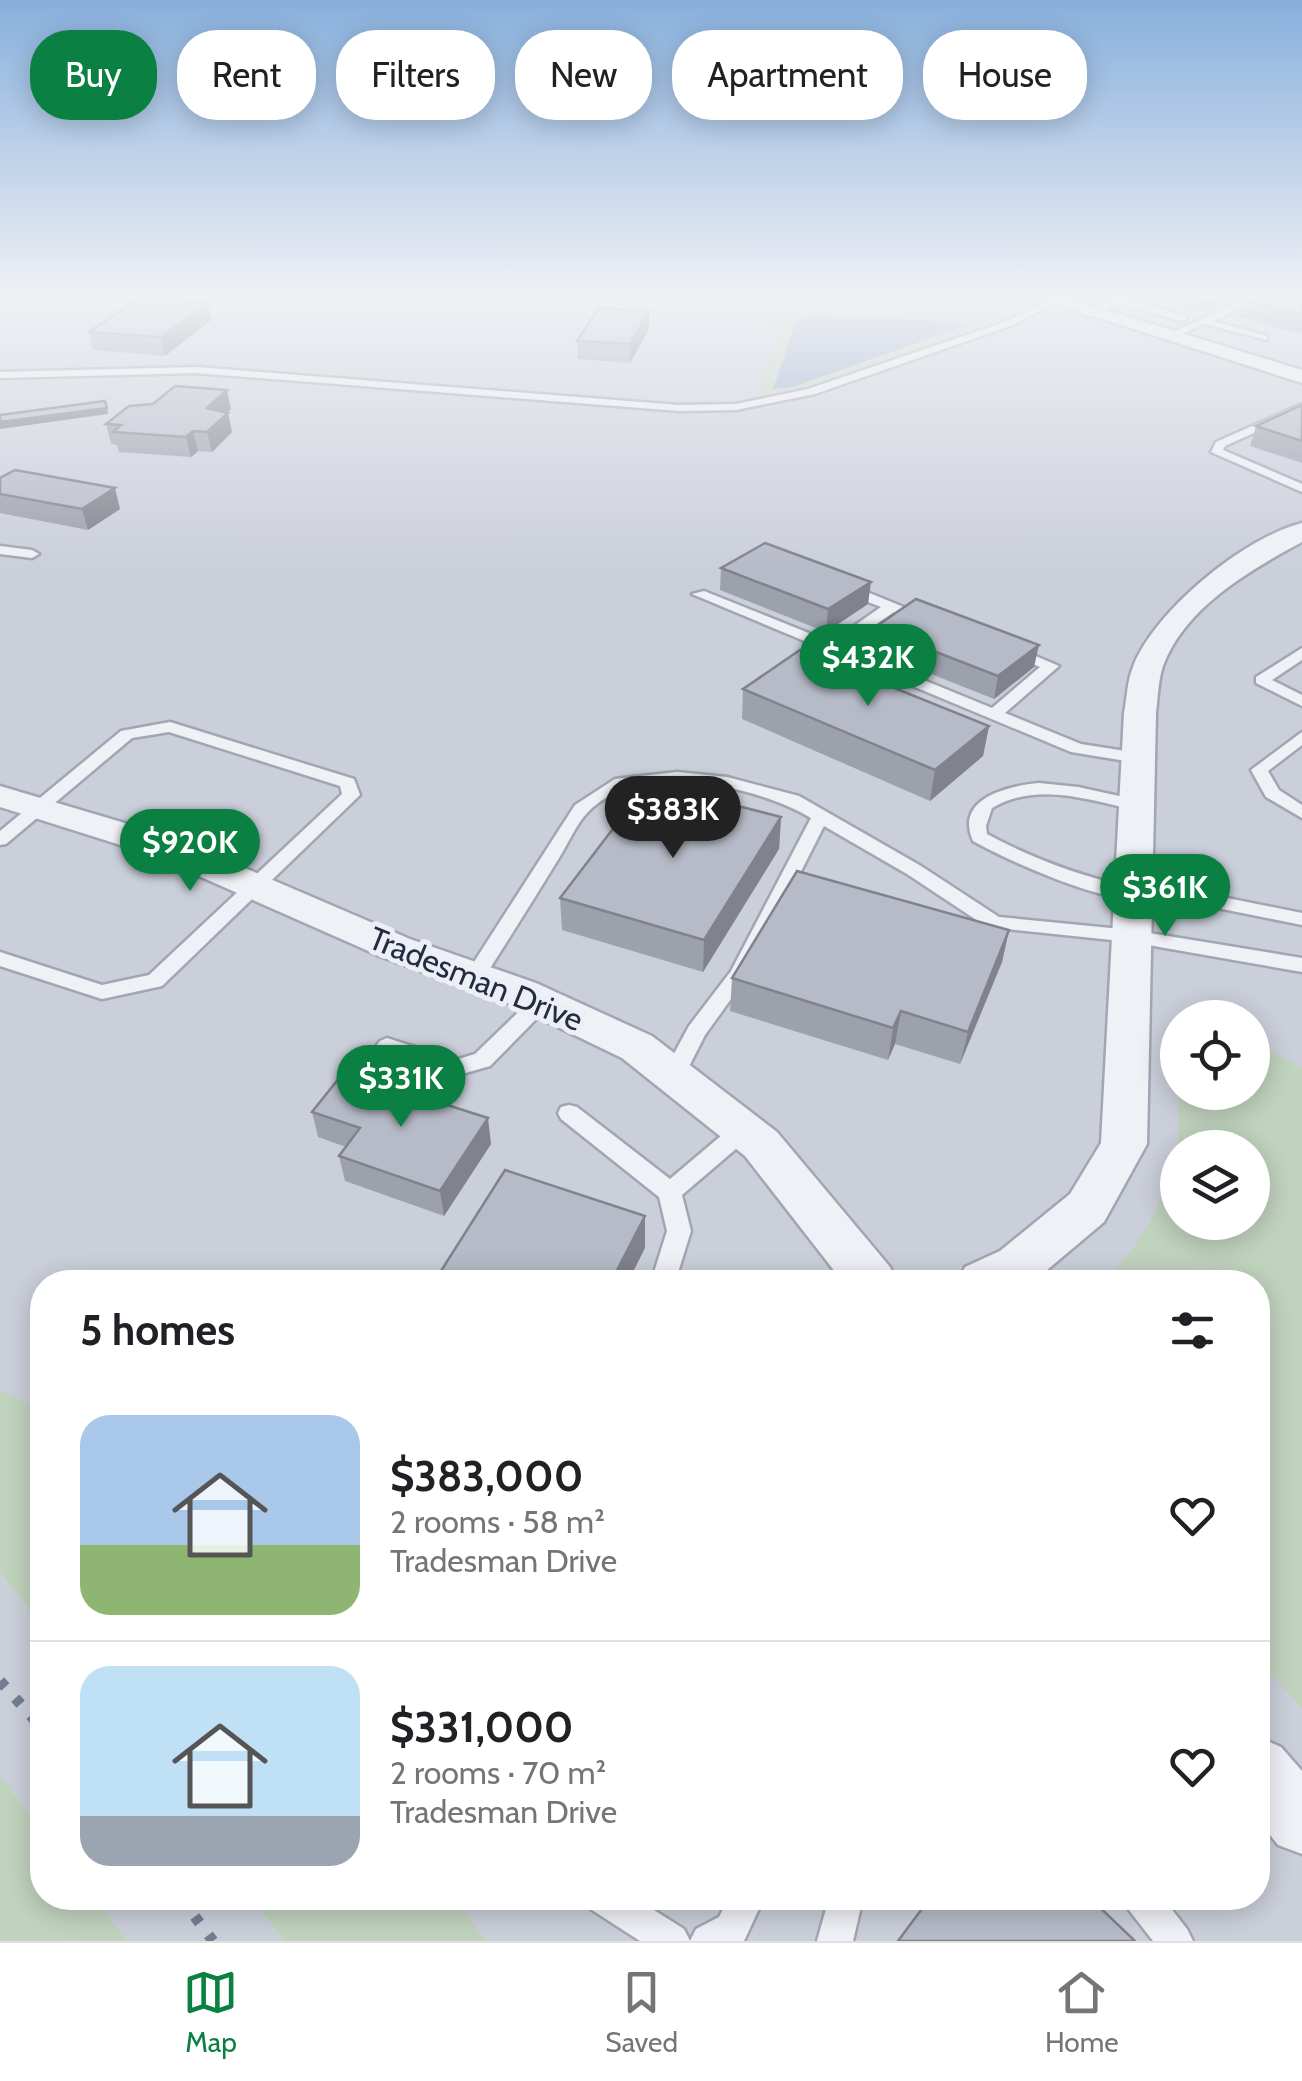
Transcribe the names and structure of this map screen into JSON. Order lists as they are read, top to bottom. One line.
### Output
{"streets":{"street":["Tradesman Drive"]},"page":{"chip":["Buy","Rent","Filters","New","Apartment","House"],"price":["$432K","$383K","$920K","$361K","$331K"],"heading":"5 homes","list":[{"name":"$383,000","note":"2 rooms · 58 m² · Tradesman Drive"},{"name":"$331,000","note":"2 rooms · 70 m² · Tradesman Drive"}],"tabs":["Map","Saved","Home"]}}
